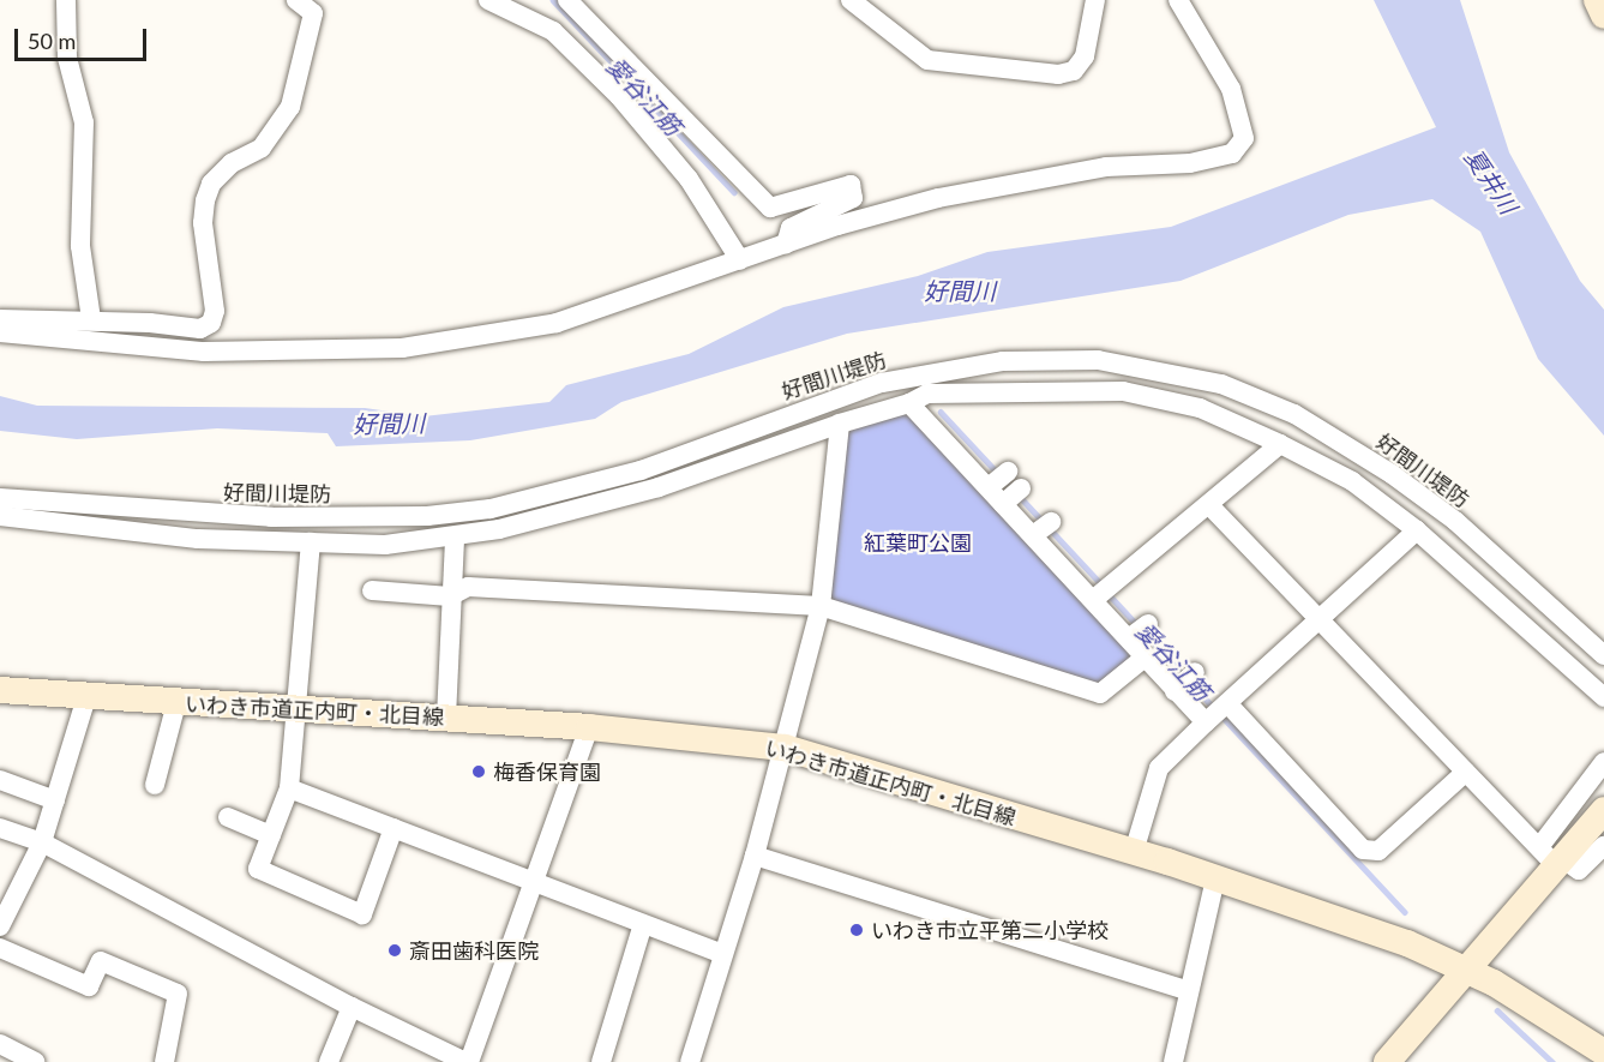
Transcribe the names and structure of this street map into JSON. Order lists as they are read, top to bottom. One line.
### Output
{"streets":{"street":["好間川堤防","いわき市道正内町・北目線"]},"water":["愛谷江筋","夏井川","好間川"],"parks":["紅葉町公園"],"places":["梅香保育園","いわき市立平第二小学校","斎田歯科医院"],"scale_bar":"50 m"}
